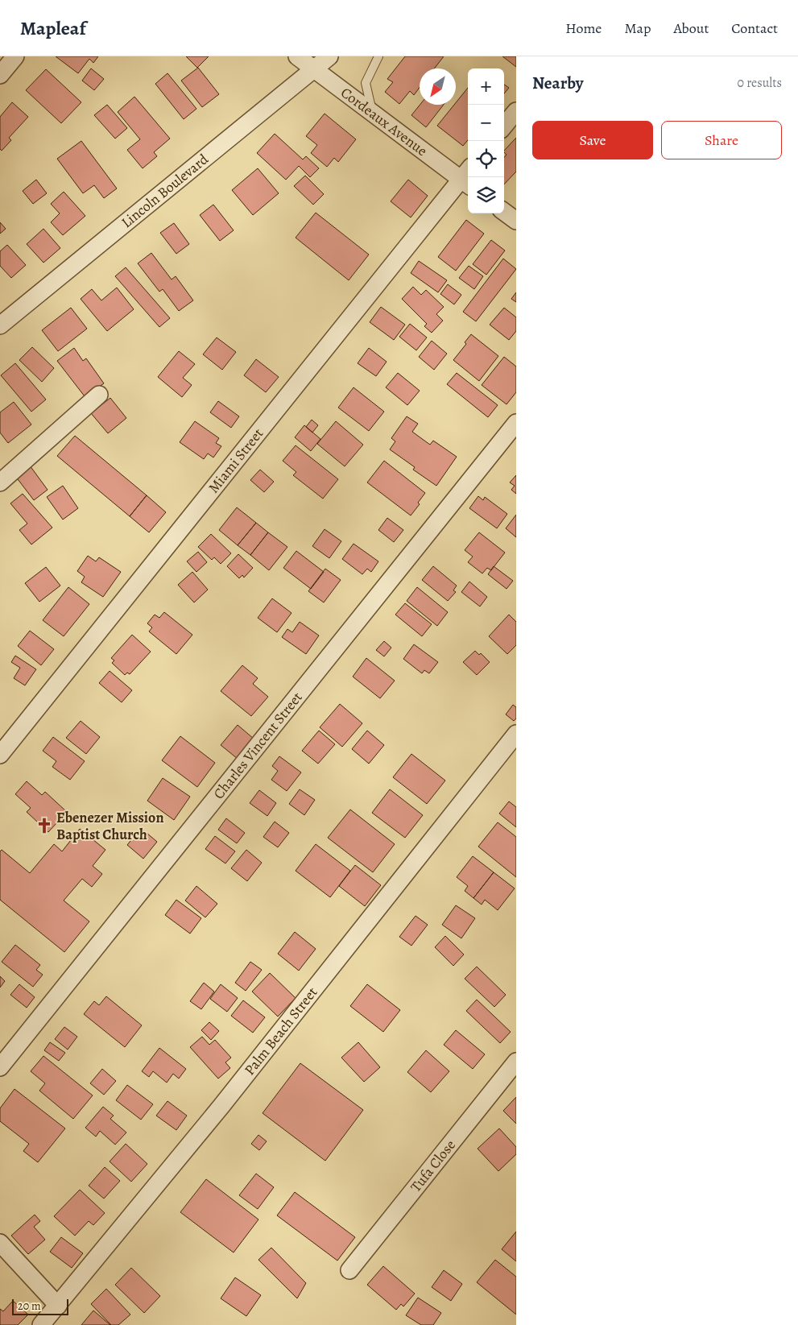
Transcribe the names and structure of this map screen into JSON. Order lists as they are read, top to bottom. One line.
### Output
{"streets":{"street":["Cordeaux Avenue","Lincoln Boulevard","Miami Street","Charles Vincent Street","Palm Beach Street","Tufa Close"]},"crossings":[["Cordeaux Avenue","Lincoln Boulevard"],["Cordeaux Avenue","Miami Street"]],"places":{"church":["Ebenezer Mission Baptist Church"]},"scale_bar":"20 m","north":"bottom left","page":{"header":"Mapleaf","nav":["Home","Map","About","Contact"],"heading":["Nearby","0 results"],"map_buttons":["+","−"],"buttons":["Save","Share"],"scale":"20 m"}}
